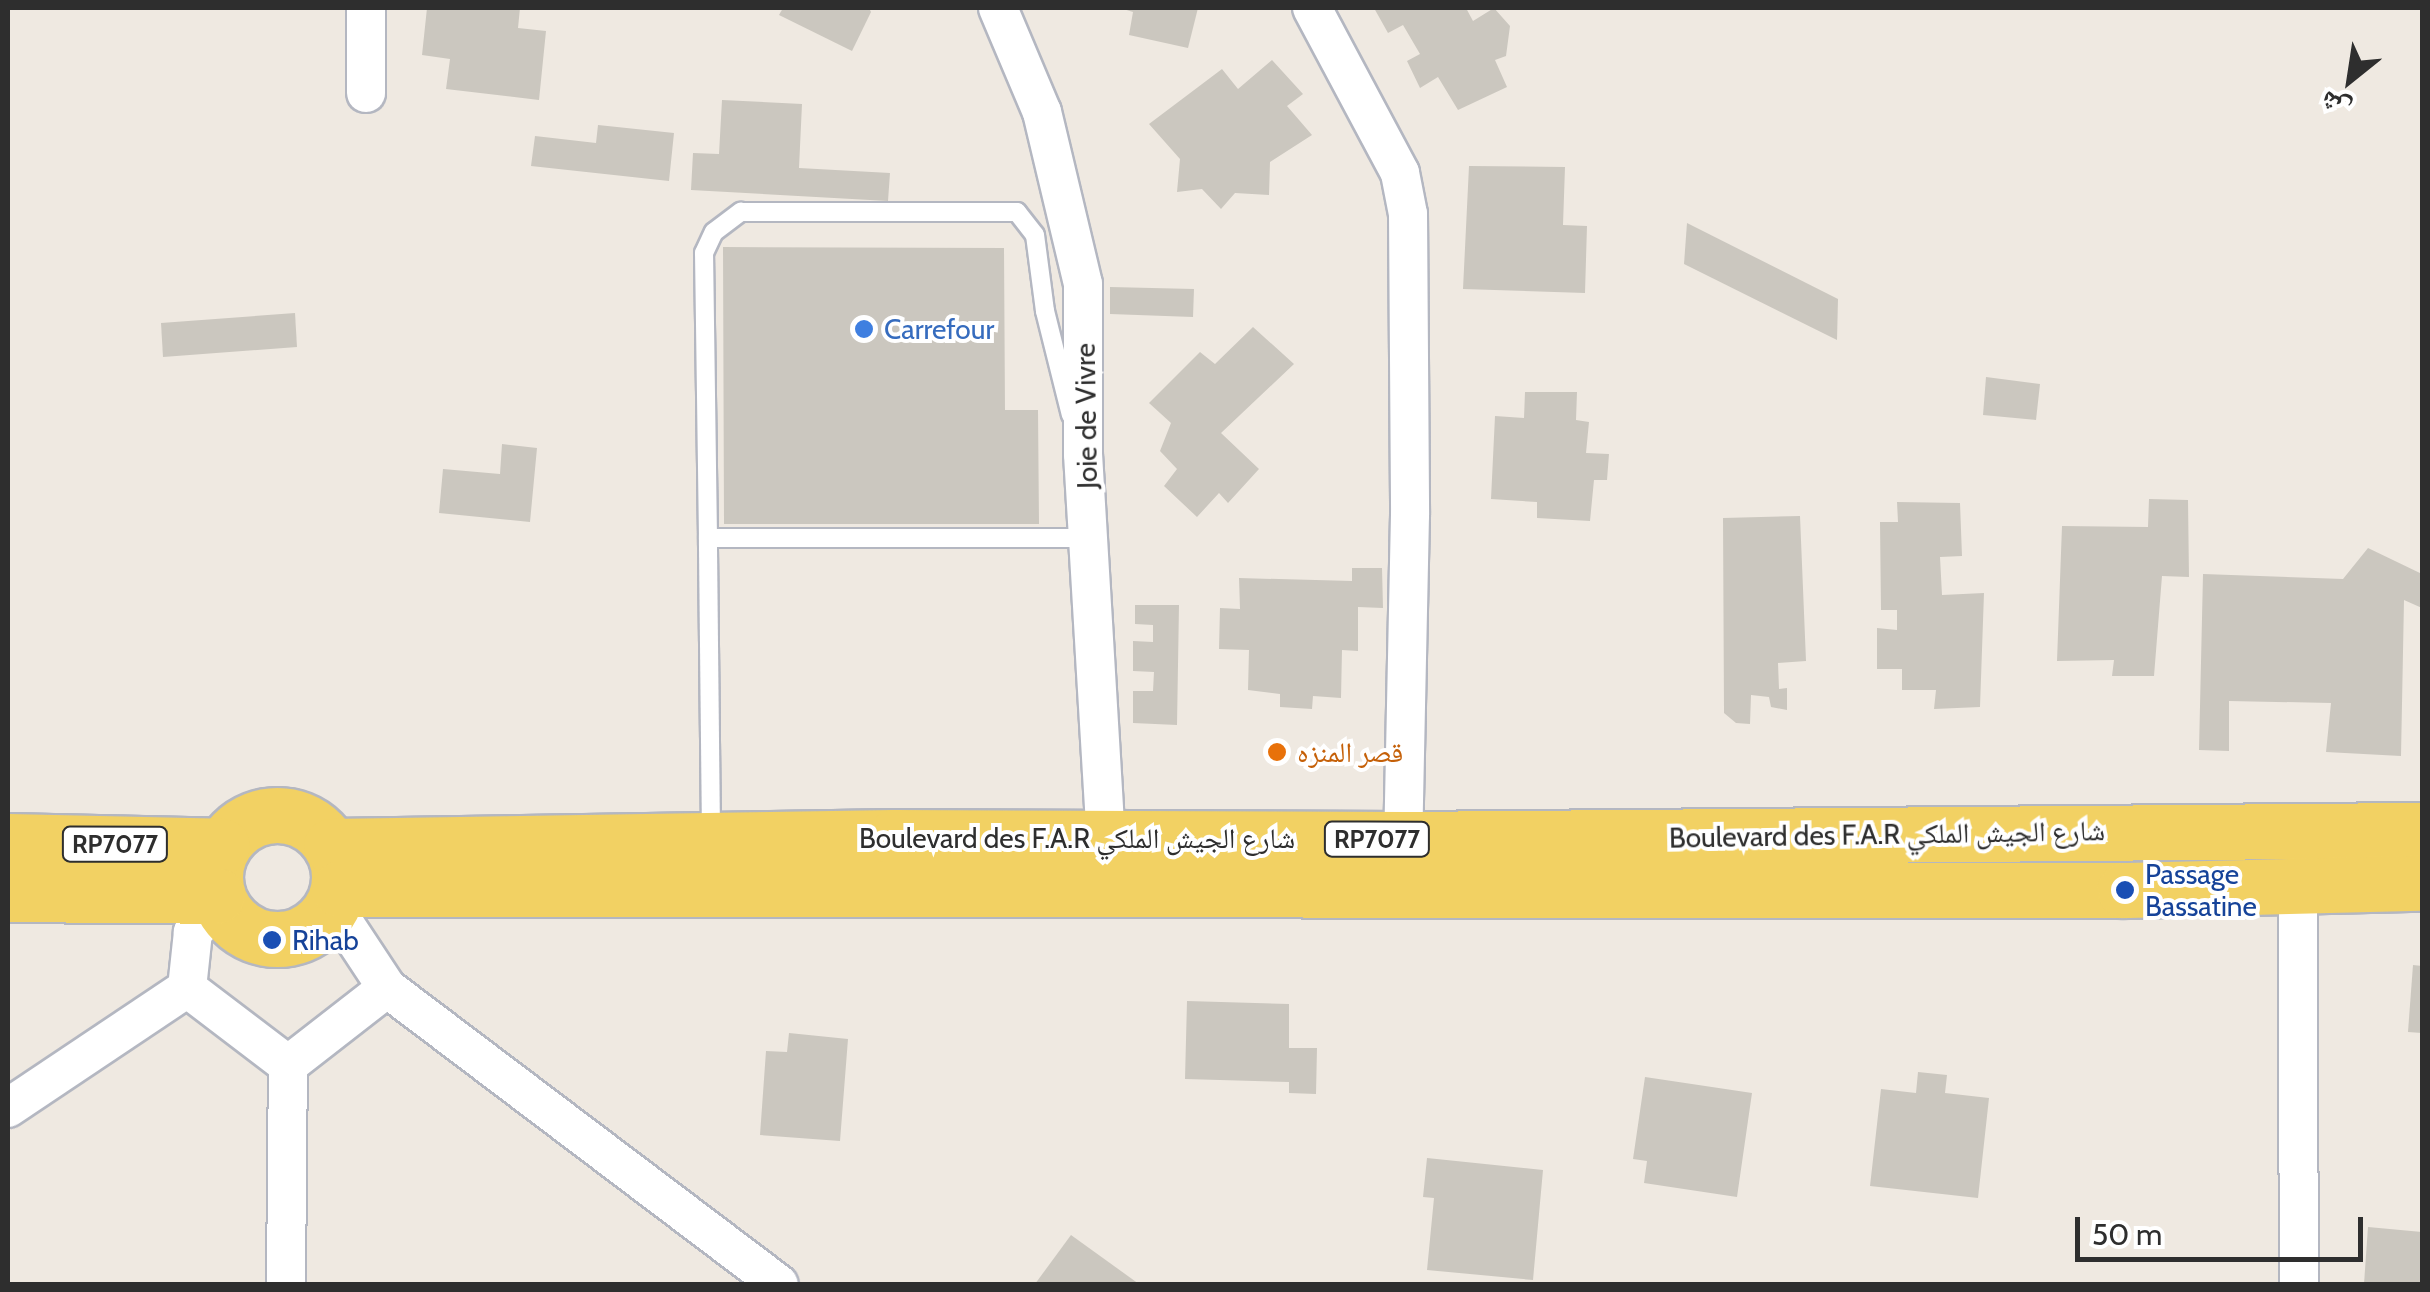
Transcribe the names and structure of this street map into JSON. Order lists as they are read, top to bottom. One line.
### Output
{"streets":{"main road":["Boulevard des F.A.R شارع الجيش الملكي","RP7077"],"street":["Joie de Vivre"]},"crossings":[["Joie de Vivre","Boulevard des F.A.R شارع الجيش الملكي"],["Boulevard des F.A.R شارع الجيش الملكي","RP7077"]],"places":["Carrefour","قصر المنزه","Passage Bassatine","Rihab"],"scale_bar":"50 m","north":"bottom left"}
